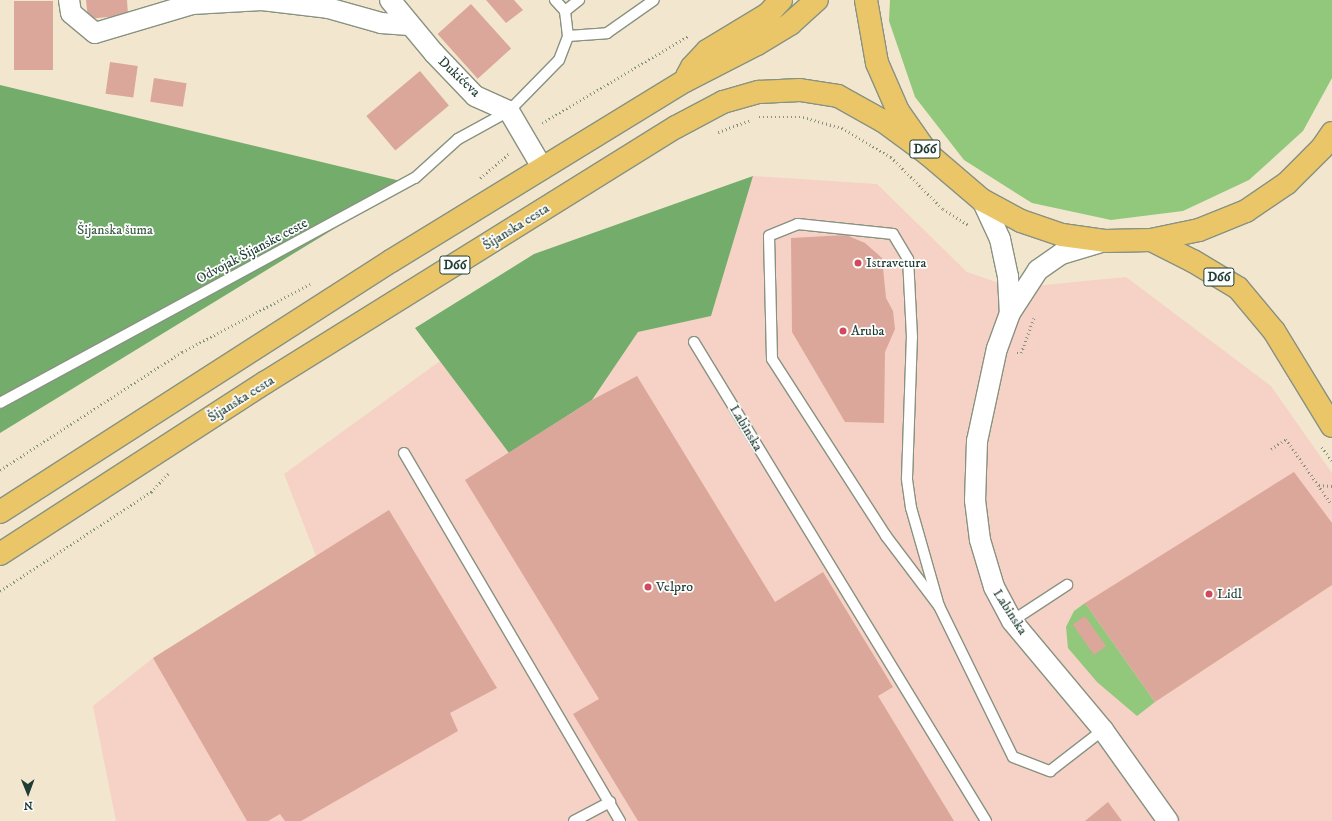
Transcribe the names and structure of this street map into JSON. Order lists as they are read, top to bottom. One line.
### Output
{"streets":{"main road":["D66","Šijanska cesta"],"street":["Dukićeva","Labinska"],"lane":["Odvojak Šijanske ceste"]},"crossings":[["Dukićeva","Odvojak Šijanske ceste"],["D66","Šijanska cesta"],["D66","Labinska"]],"parks":["Šijanska šuma"],"places":["Istravetura","Aruba","Velpro","Lidl"],"north":"bottom"}
